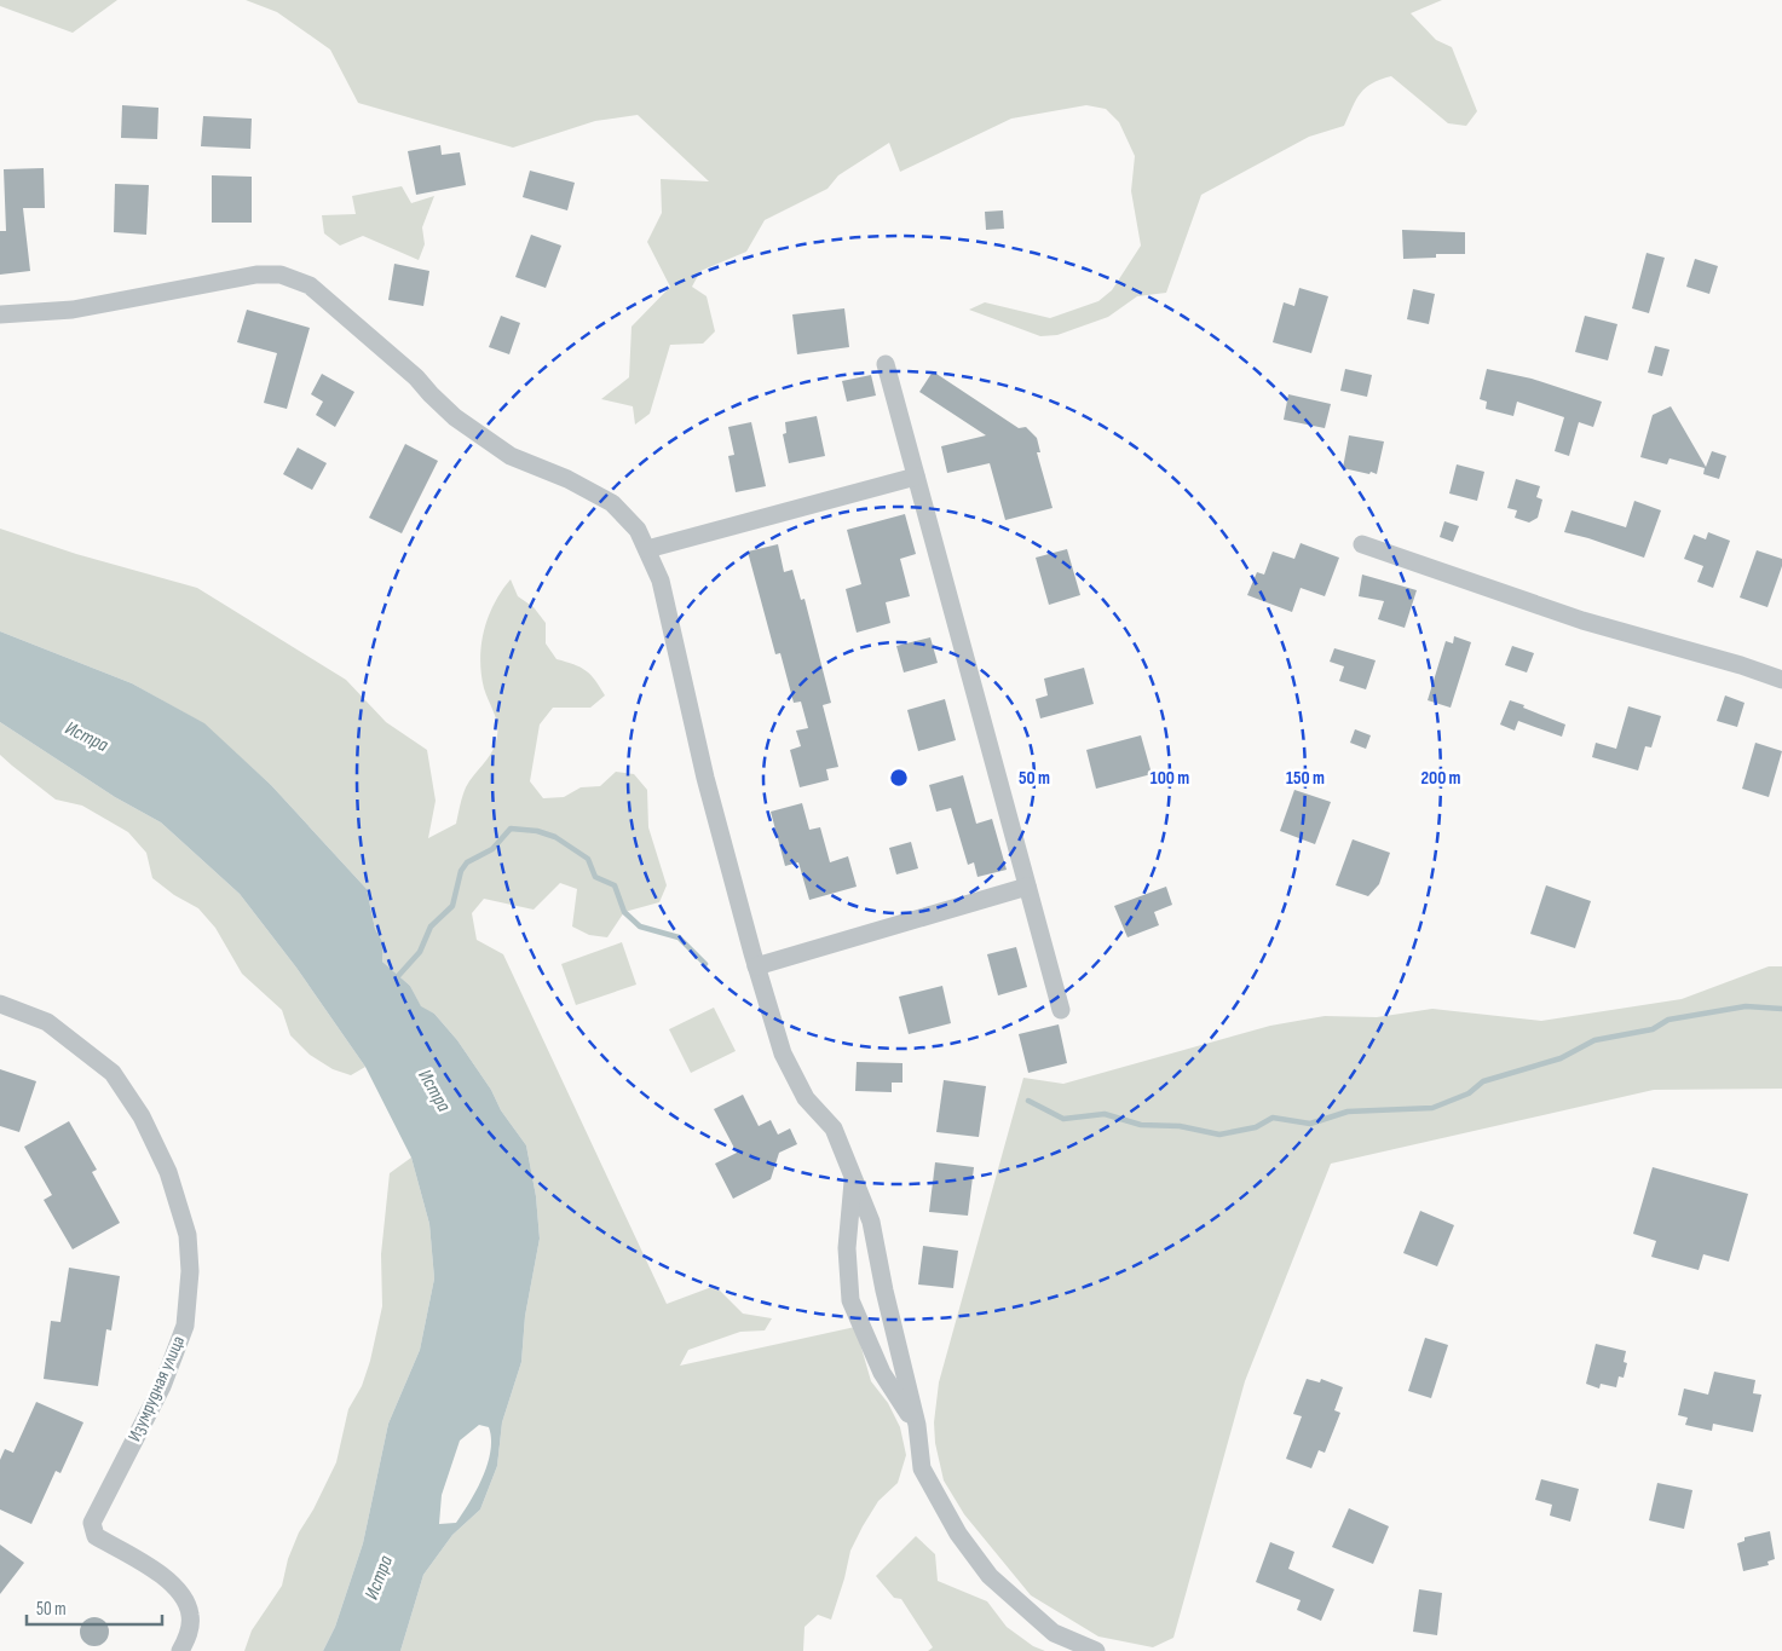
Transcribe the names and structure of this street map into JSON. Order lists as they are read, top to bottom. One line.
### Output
{"streets":{"street":["Изумрудная улица"]},"water":["Истра"],"scale_bar":"50 m","rings":["50 m","100 m","150 m","200 m"]}
